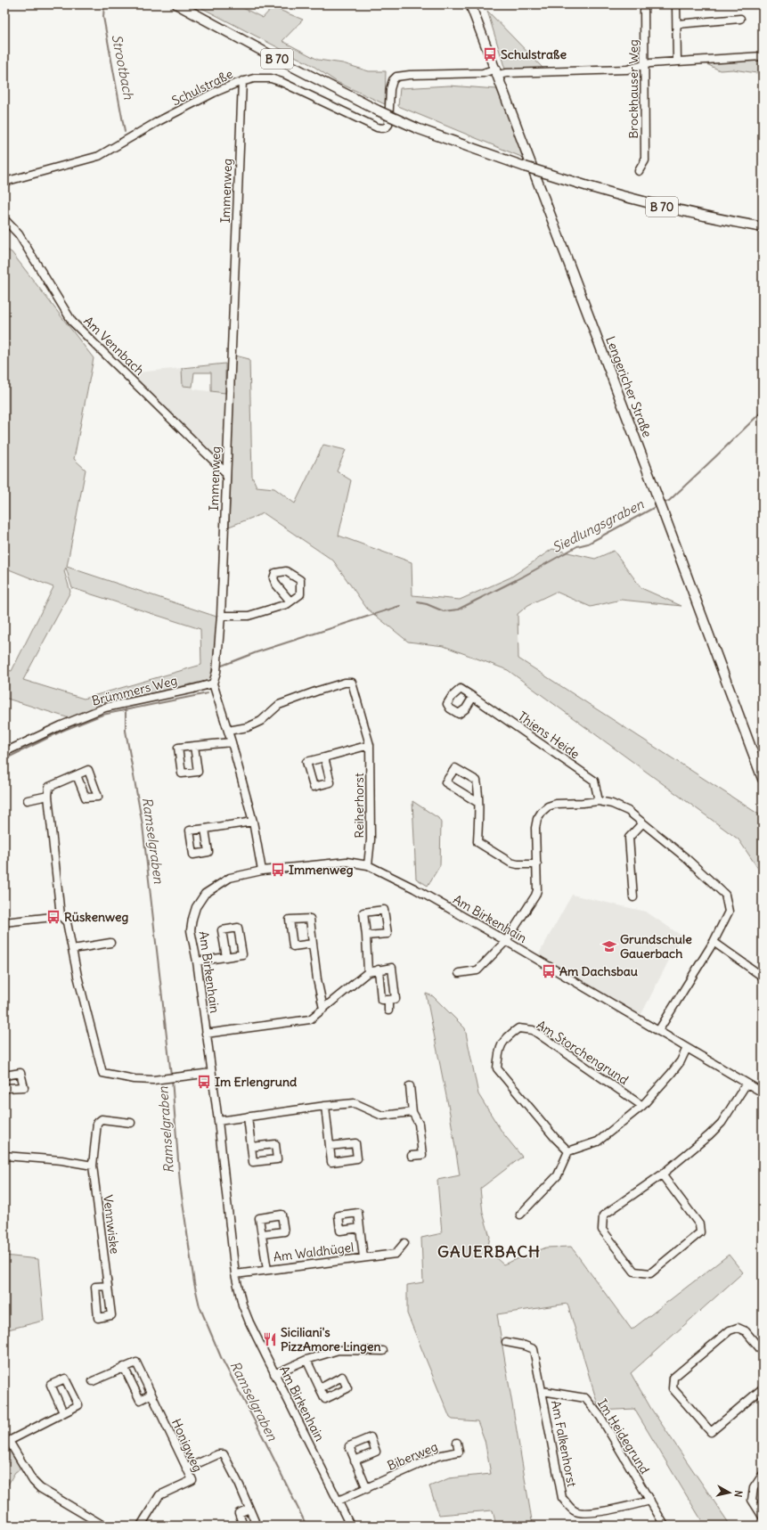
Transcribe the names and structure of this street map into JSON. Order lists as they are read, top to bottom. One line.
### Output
{"streets":{"main road":["B 70","Lengericher Straße"],"street":["Schulstraße","Brockhauser Weg","Immenweg","Am Vennbach","Brümmers Weg","Thiens Heide","Reiherhorst","Am Birkenhain","Am Storchengrund","Vennwiske","Am Waldhügel","Im Heidegrund","Am Falkenhorst","Honigweg","Biberweg"]},"crossings":[["Schulstraße","Brockhauser Weg"],["Schulstraße","Immenweg"],["Schulstraße","Lengericher Straße"],["Immenweg","Am Vennbach"],["Immenweg","Brümmers Weg"],["Reiherhorst","Am Birkenhain"],["Am Birkenhain","Am Waldhügel"],["Am Birkenhain","Biberweg"],["Im Heidegrund","Am Falkenhorst"]],"districts":["GAUERBACH"],"water":["Strootbach","Siedlungsgraben","Ramselgraben"],"places":{"bus stop":["Schulstraße","Immenweg","Rüskenweg","Am Dachsbau","Im Erlengrund"],"school or university":["Grundschule Gauerbach"],"restaurant":["Siciliani's PizzAmore Lingen"]},"north":"right"}
